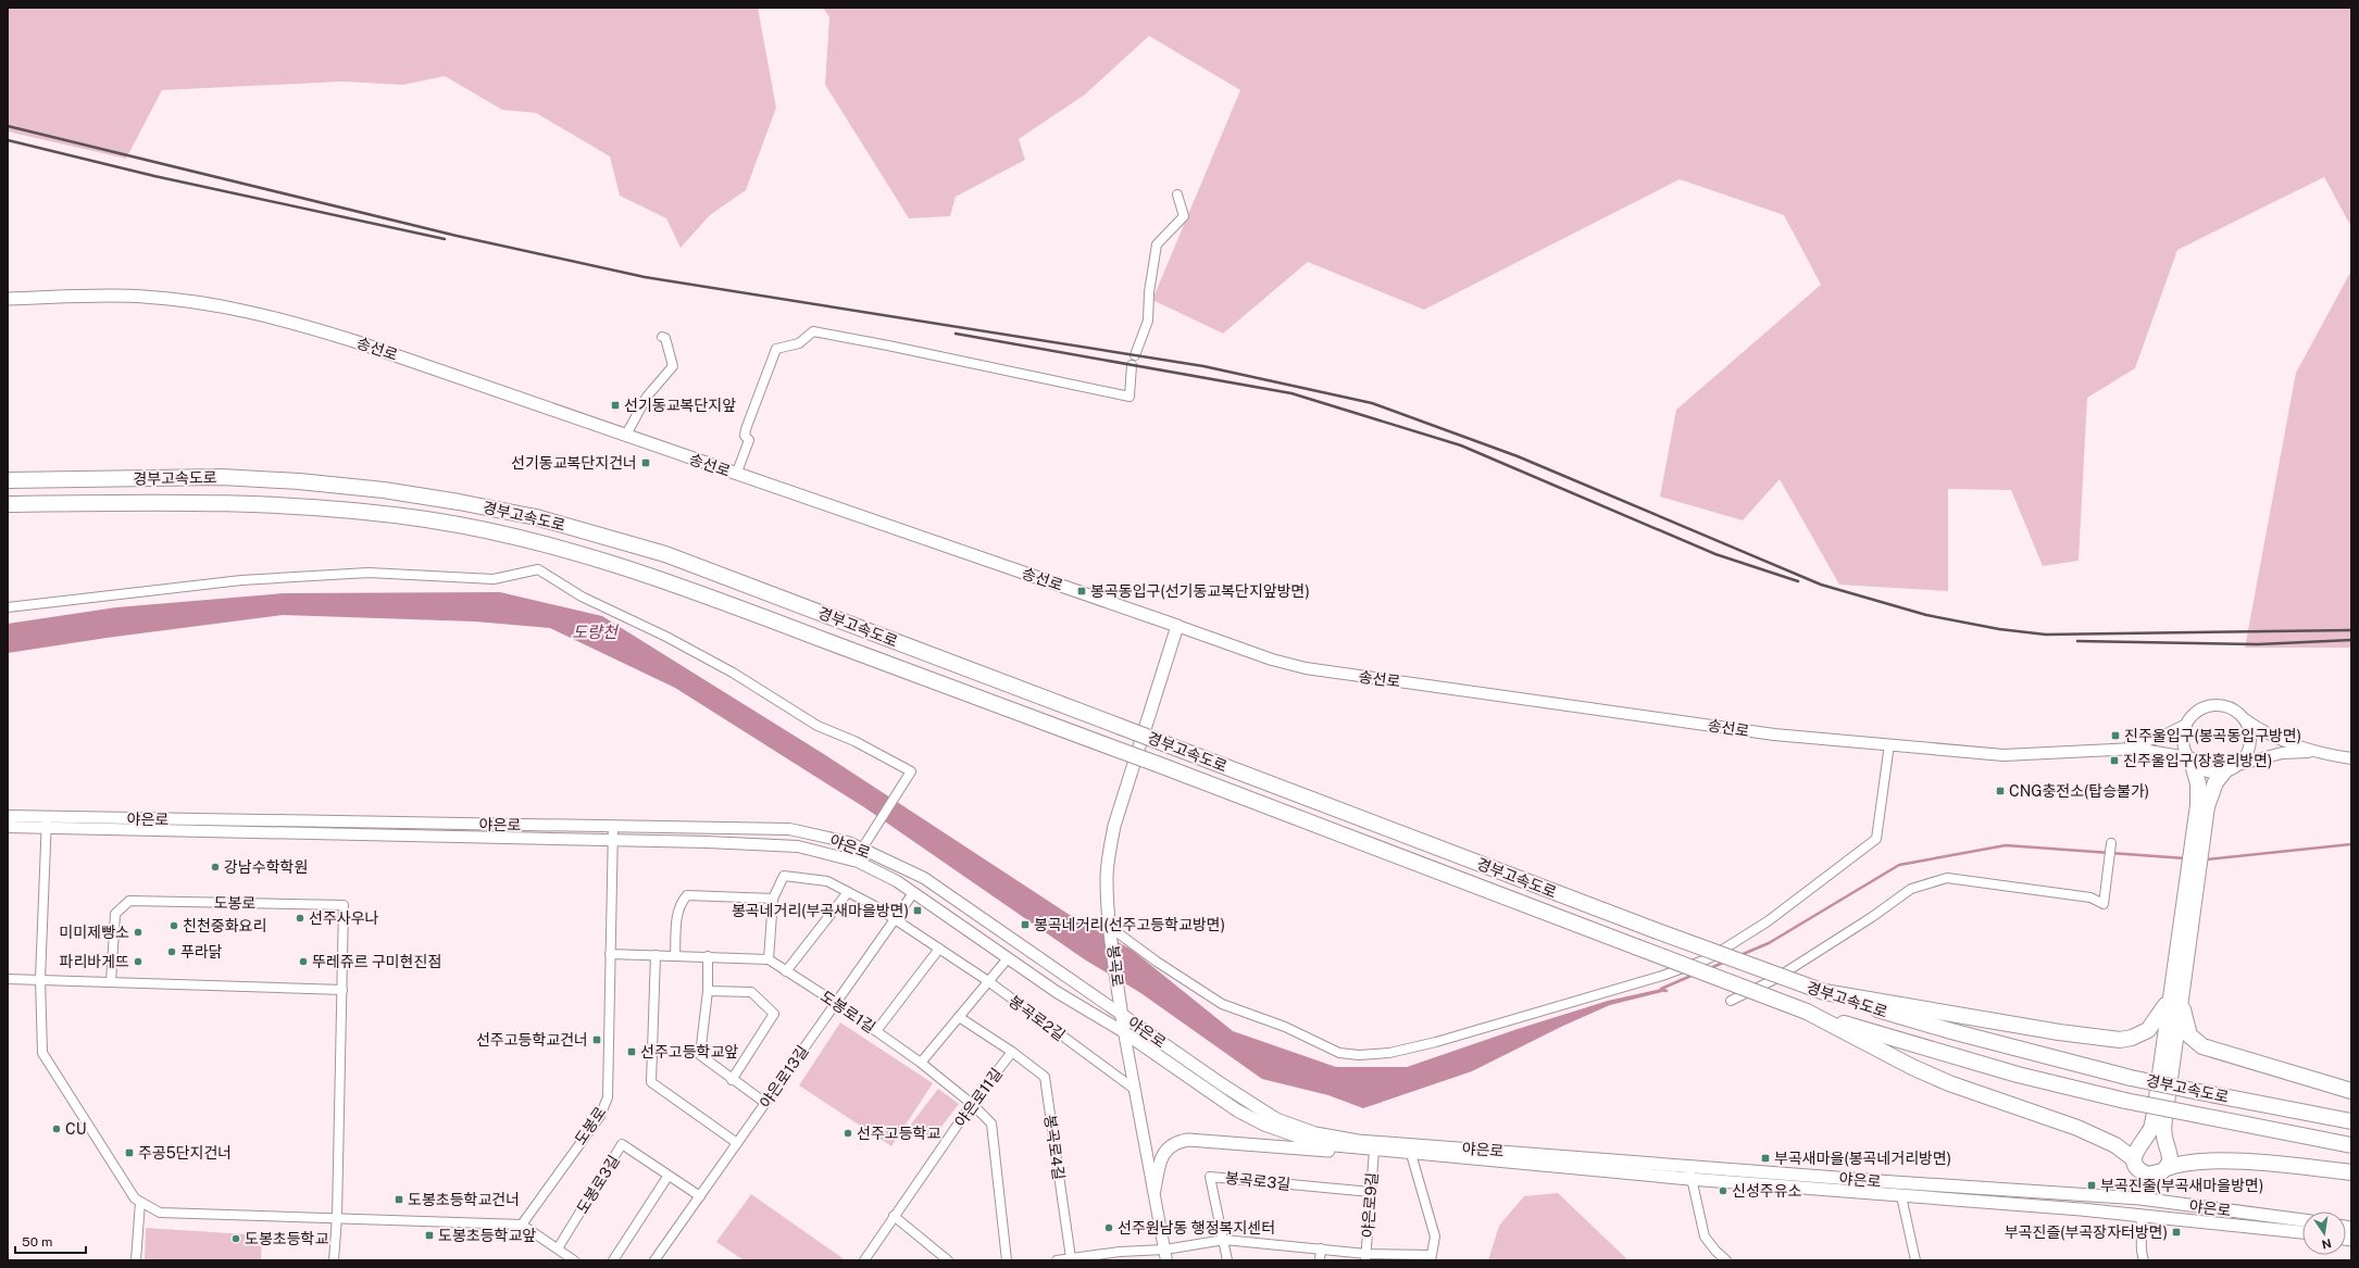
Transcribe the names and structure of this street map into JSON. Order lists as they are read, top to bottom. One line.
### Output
{"streets":{"highway":["경부고속도로"],"main road":["송선로","야은로","봉곡로"],"street":["도봉로","도봉로1길","봉곡로2길","야은로13길","야은로11길","봉곡로4길","봉곡로3길","도봉로3길","야은로9길"]},"crossings":[["송선로","봉곡로"],["야은로","도봉로"],["야은로","봉곡로"],["야은로","야은로13길"],["야은로","야은로9길"],["도봉로","도봉로1길"],["봉곡로","봉곡로2길"],["도봉로1길","봉곡로2길"],["도봉로1길","야은로13길"],["도봉로1길","야은로11길"],["봉곡로2길","야은로13길"],["야은로13길","도봉로3길"],["야은로11길","봉곡로4길"],["봉곡로3길","야은로9길"]],"water":["도량천"],"places":{"transit":["선기동교복단지앞","선기동교복단지건너","봉곡동입구(선기동교복단지앞방면)","진주울입구(봉곡동입구방면)","진주울입구(장흥리방면)","CNG충전소(탑승불가)","봉곡네거리(부곡새마을방면)","봉곡네거리(선주고등학교방면)","선주고등학교건너","선주고등학교앞","주공5단지건너","부곡새마을(봉곡네거리방면)","부곡진줄(부곡새마을방면)","도봉초등학교건너","부곡진즐(부곡장자터방면)","도봉초등학교앞"],"other":["강남수학학원","선주사우나","친천중화요리","미미제빵소","푸라닭","파리바게뜨","뚜레쥬르 구미현진점","CU","선주고등학교","신성주유소","선주원남동 행정복지센터","도봉초등학교"]},"scale_bar":"50 m","north":"bottom"}
